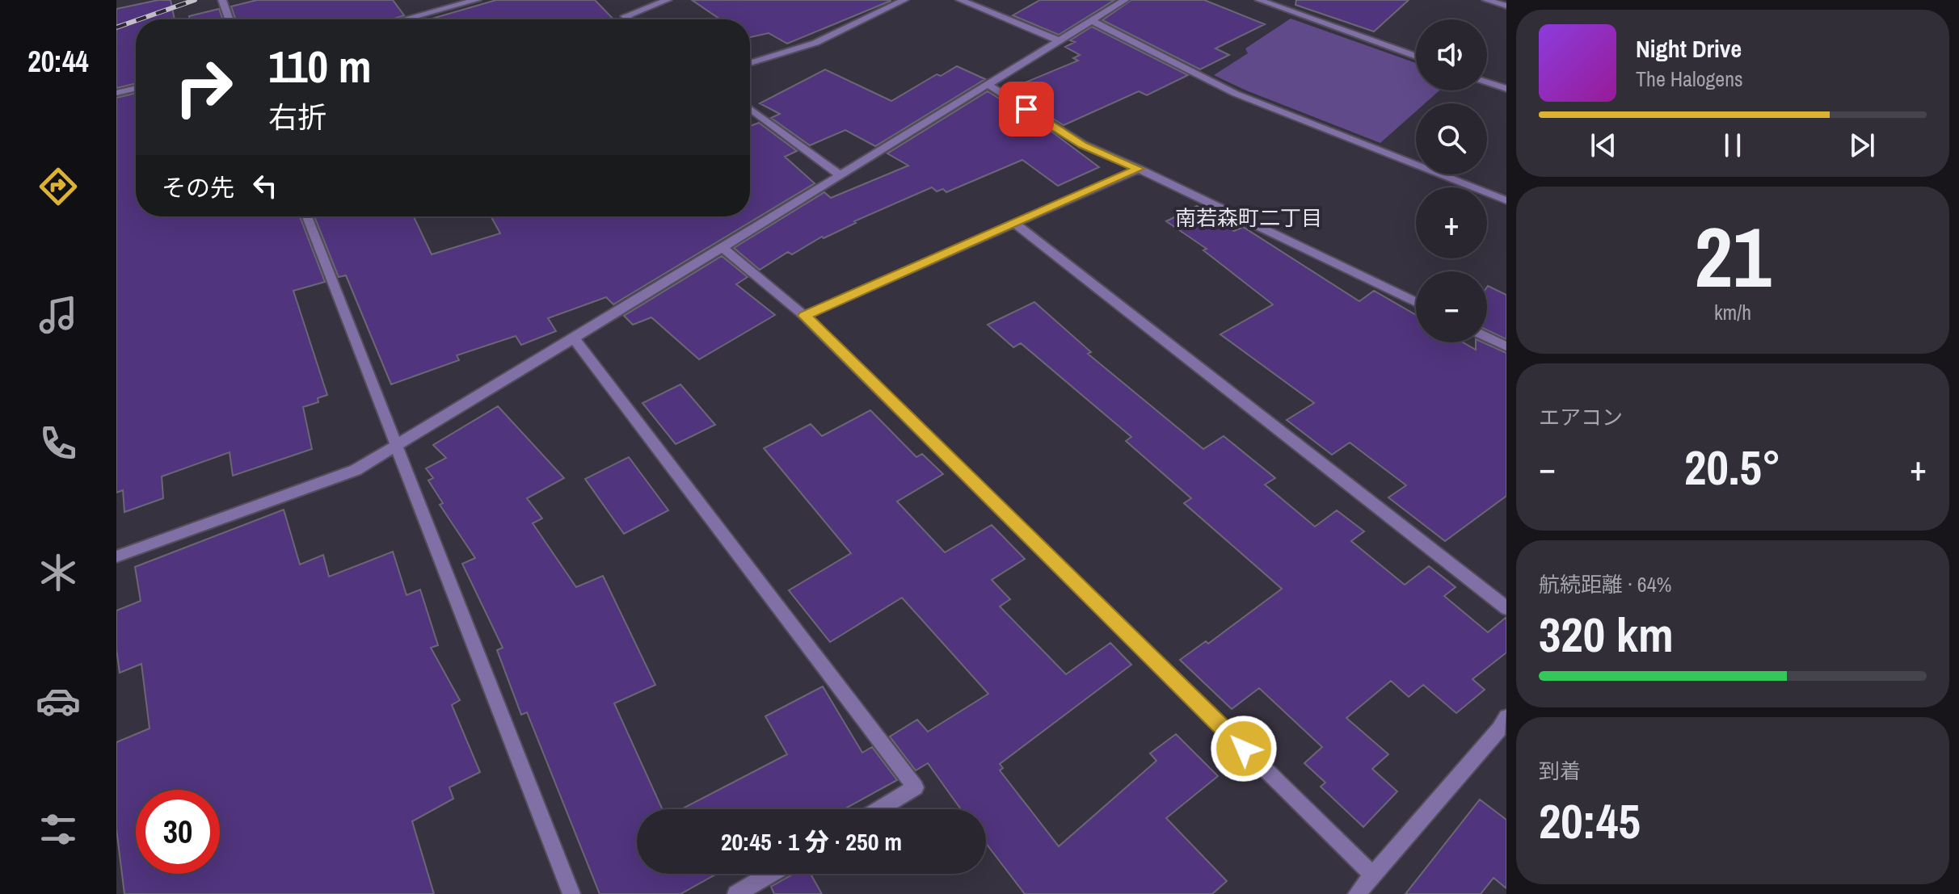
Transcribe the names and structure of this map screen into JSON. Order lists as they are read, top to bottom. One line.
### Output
{"districts":["南若森町二丁目"],"page":{"tabs":"20:44","map_buttons":["+","−"],"turn":["110 m","右折"],"song":["Night Drive","The Halogens"],"then":"その先","tile":[["21","km/h"],"エアコン",["航続距離 · 64%","320 km"],["到着","20:45"]],"heat":["−","20.5°","+"],"limit":"30","trip":"20:45 · 1 分 · 250 m"}}
